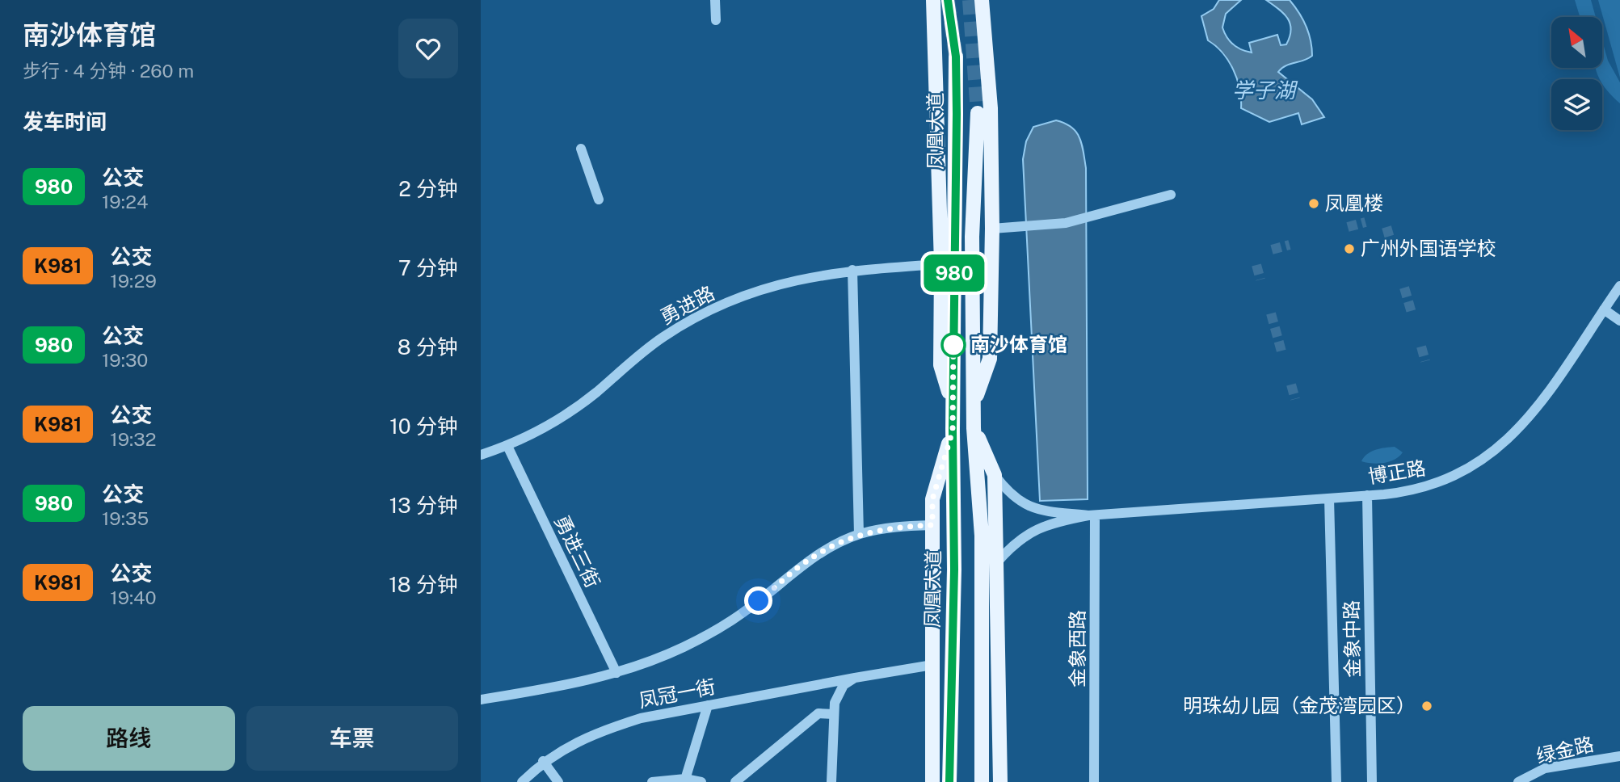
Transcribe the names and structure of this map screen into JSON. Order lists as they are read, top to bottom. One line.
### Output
{"streets":{"main road":["凤凰大道"],"street":["勇进路","博正路","勇进三街","金象中路","金象西路","凤冠一街","绿金路"]},"crossings":[["勇进路","勇进三街"],["博正路","金象中路"],["博正路","金象西路"]],"water":["学子湖"],"places":["凤凰楼","广州外国语学校","南沙体育馆","明珠幼儿园（金茂湾园区）"],"lines":["bus line 980"],"north":"top left","page":{"heading":[["南沙体育馆","步行 · 4 分钟 · 260 m"],"发车时间"],"on_map":"980","list":[{"mark":"980","name":"公交","note":"19:24","value":"2 分钟"},{"mark":"K981","name":"公交","note":"19:29","value":"7 分钟"},{"mark":"980","name":"公交","note":"19:30","value":"8 分钟"},{"mark":"K981","name":"公交","note":"19:32","value":"10 分钟"},{"mark":"980","name":"公交","note":"19:35","value":"13 分钟"},{"mark":"K981","name":"公交","note":"19:40","value":"18 分钟"}],"buttons":["路线","车票"]}}
